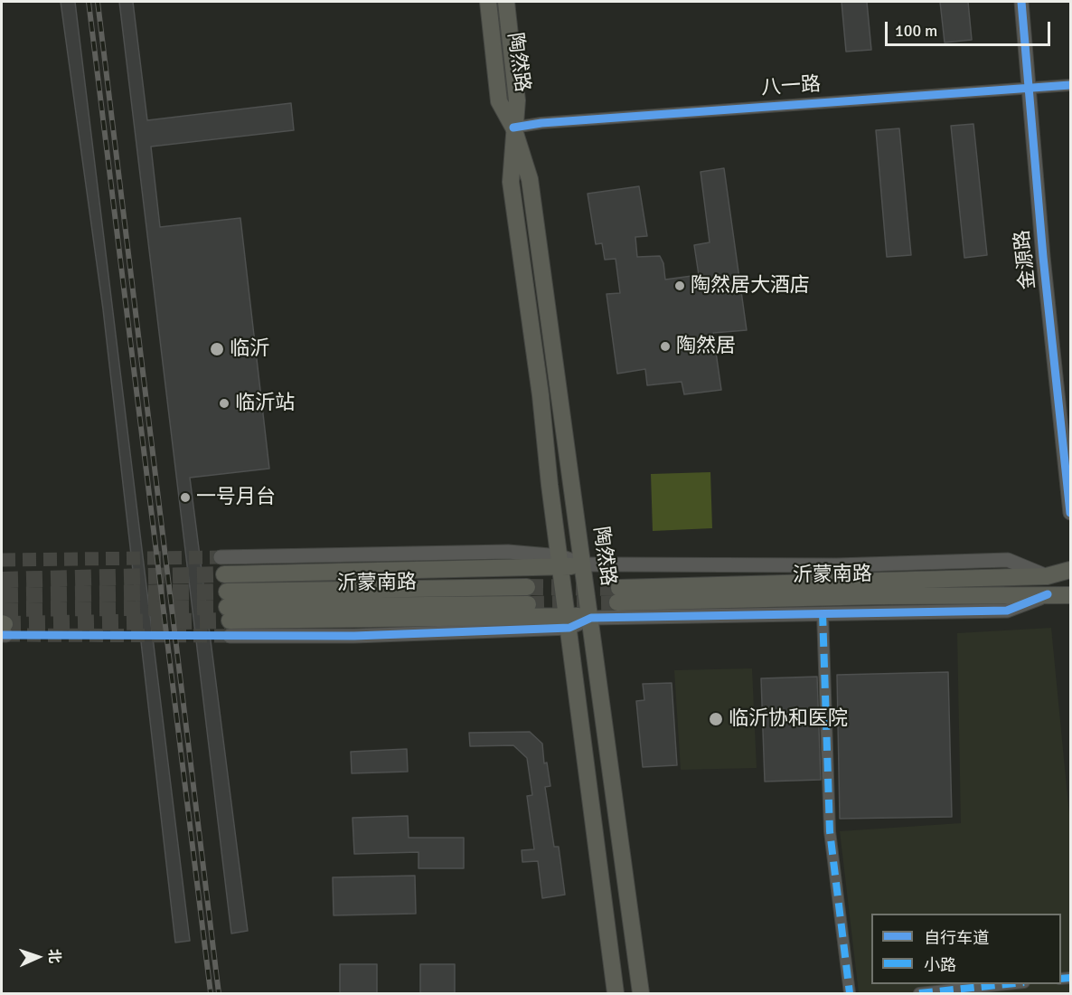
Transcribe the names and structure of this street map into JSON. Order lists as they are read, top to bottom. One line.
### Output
{"streets":{"main road":["陶然路","沂蒙南路"],"street":["八一路","金源路"]},"crossings":[["陶然路","八一路"],["八一路","金源路"]],"places":["陶然居大酒店","陶然居","临沂","临沂站","一号月台","临沂协和医院"],"legend":["自行车道","小路"],"scale_bar":"100 m","north":"right"}
